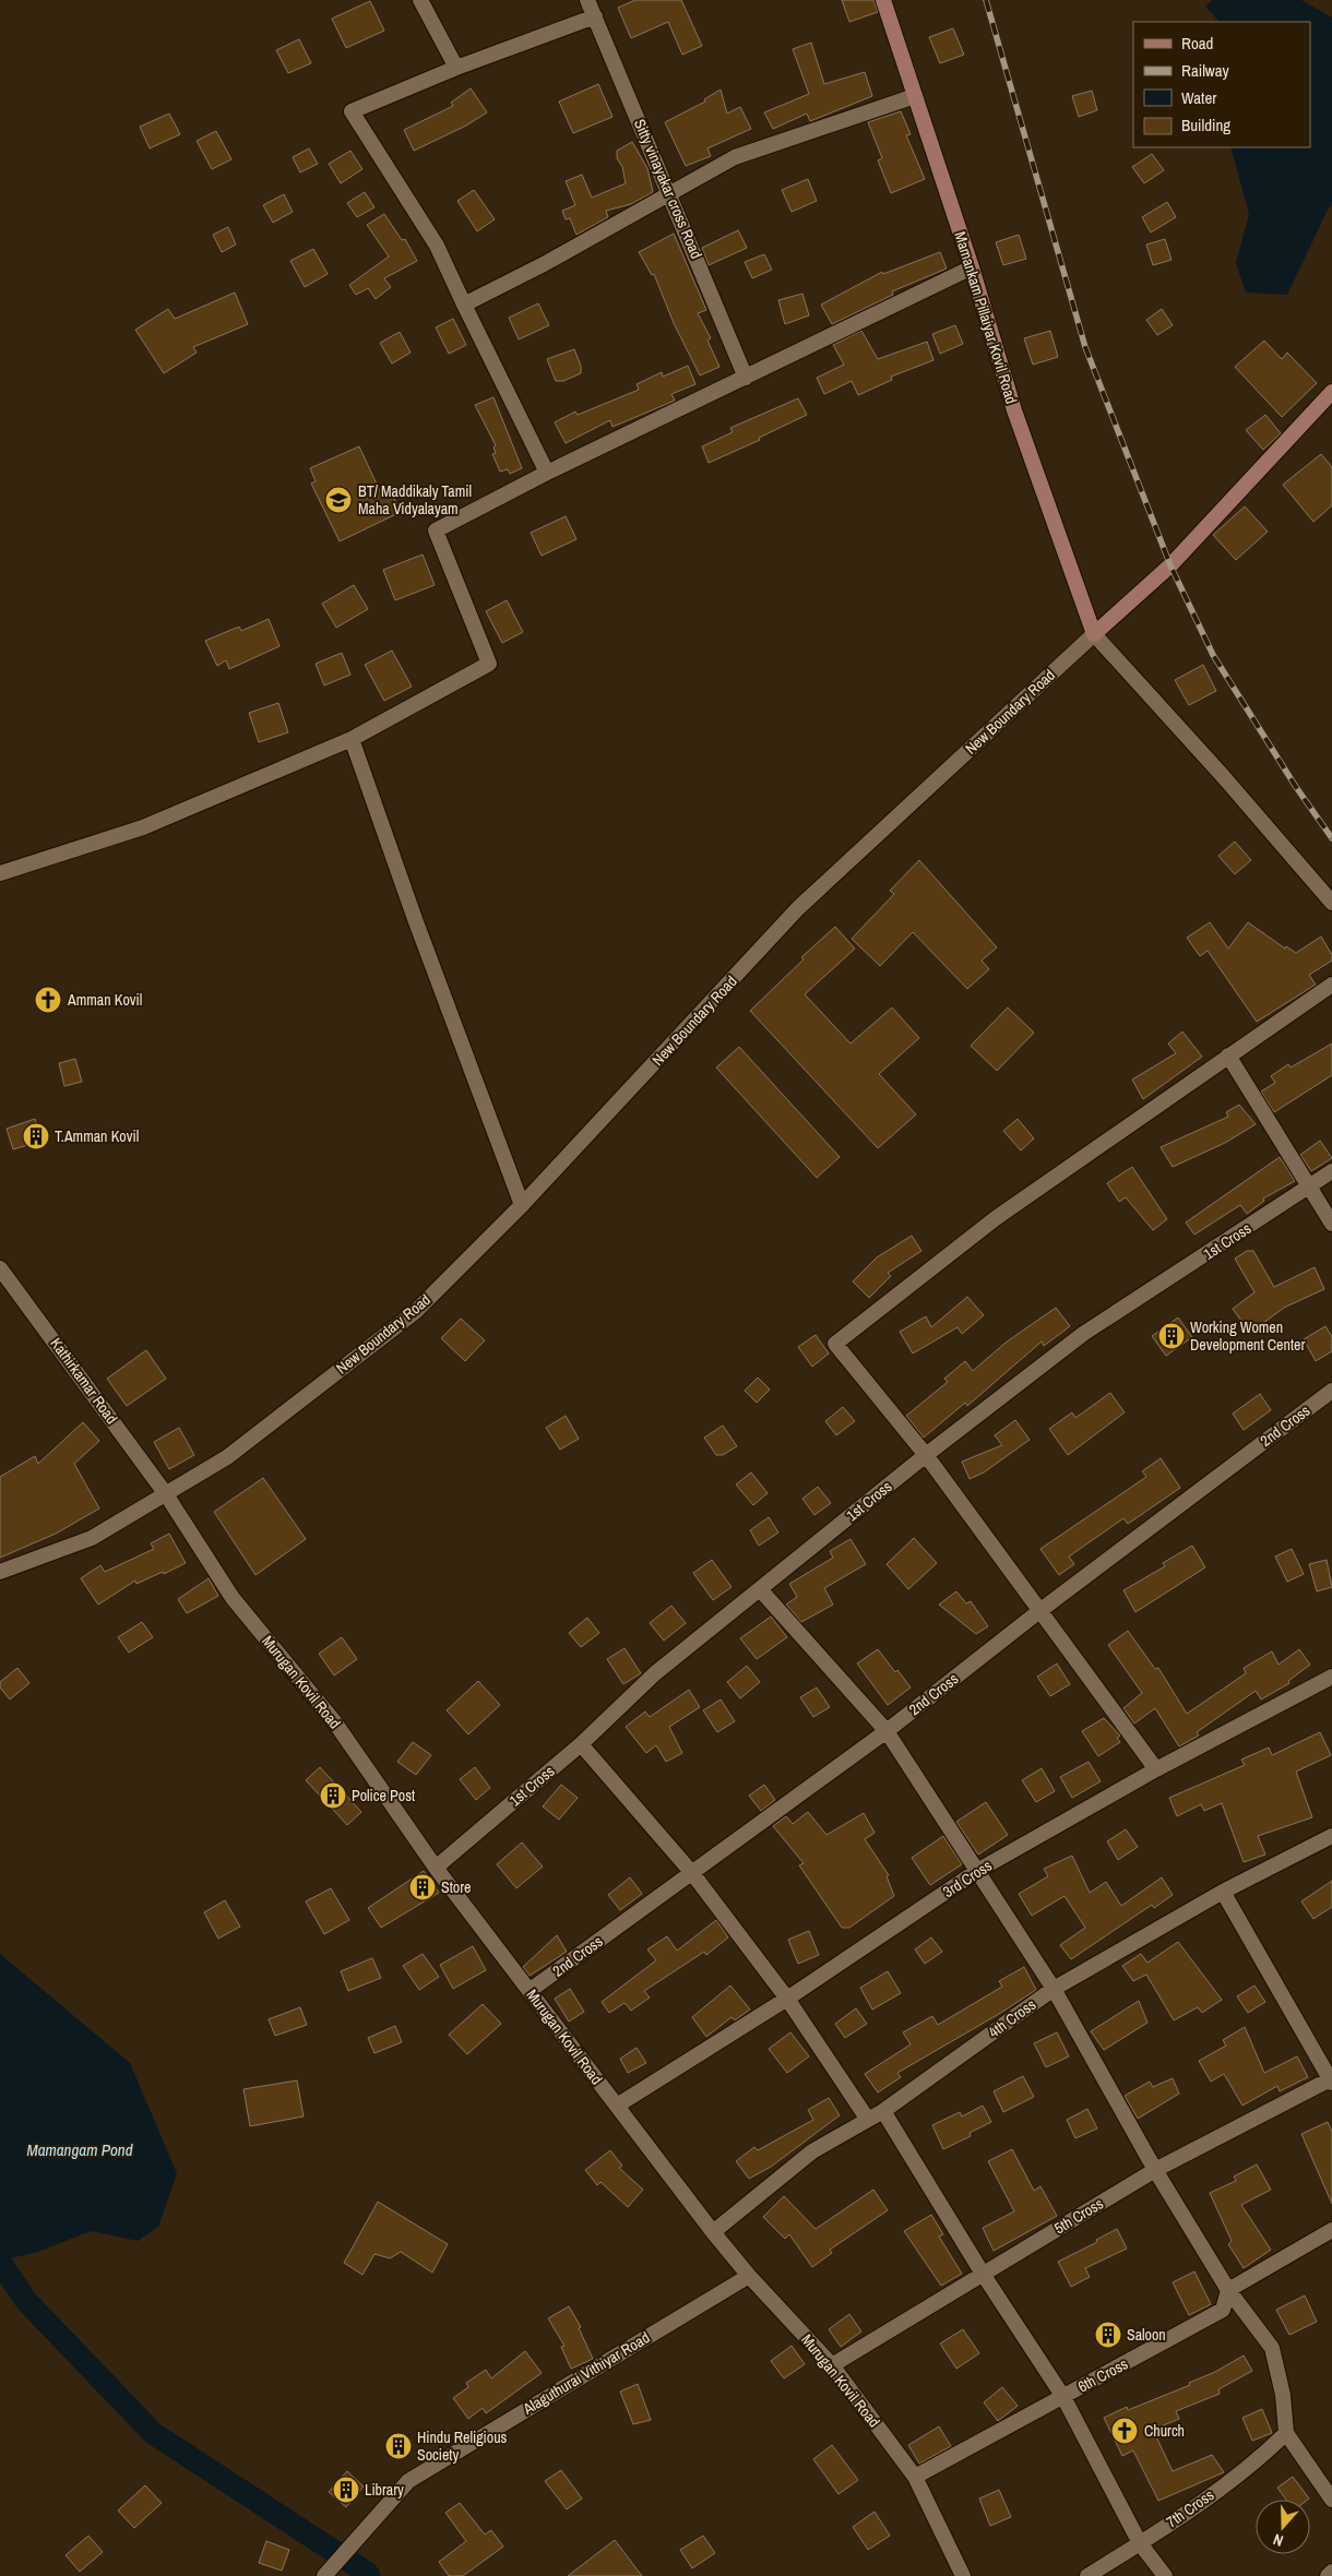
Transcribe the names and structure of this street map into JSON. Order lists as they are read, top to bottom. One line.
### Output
{"streets":{"main road":["Mamankam Pillaiyar Kovil Road","New Boundary Road"],"street":["Sitty vinayakar cross Road","1st Cross","Kathirkamar Road","2nd Cross","Murugan Kovil Road","3rd Cross","4th Cross","5th Cross","Alaguthurai Vithiyar Road","6th Cross","7th Cross"]},"crossings":[["Mamankam Pillaiyar Kovil Road","New Boundary Road"],["New Boundary Road","Kathirkamar Road"],["New Boundary Road","Murugan Kovil Road"],["1st Cross","Murugan Kovil Road"],["Kathirkamar Road","Murugan Kovil Road"],["2nd Cross","Murugan Kovil Road"],["Murugan Kovil Road","3rd Cross"],["Murugan Kovil Road","4th Cross"],["Murugan Kovil Road","5th Cross"],["Murugan Kovil Road","Alaguthurai Vithiyar Road"],["Murugan Kovil Road","6th Cross"]],"water":["Mamangam Pond"],"places":{"school or university":["BT/ Maddikaly Tamil Maha Vidyalayam"],"church":["Amman Kovil","Church"],"building":["T.Amman Kovil","Working Women Development Center","Police Post","Store","Saloon","Hindu Religious Society","Library"]},"legend":["Road","Railway","Water","Building"],"north":"bottom"}
